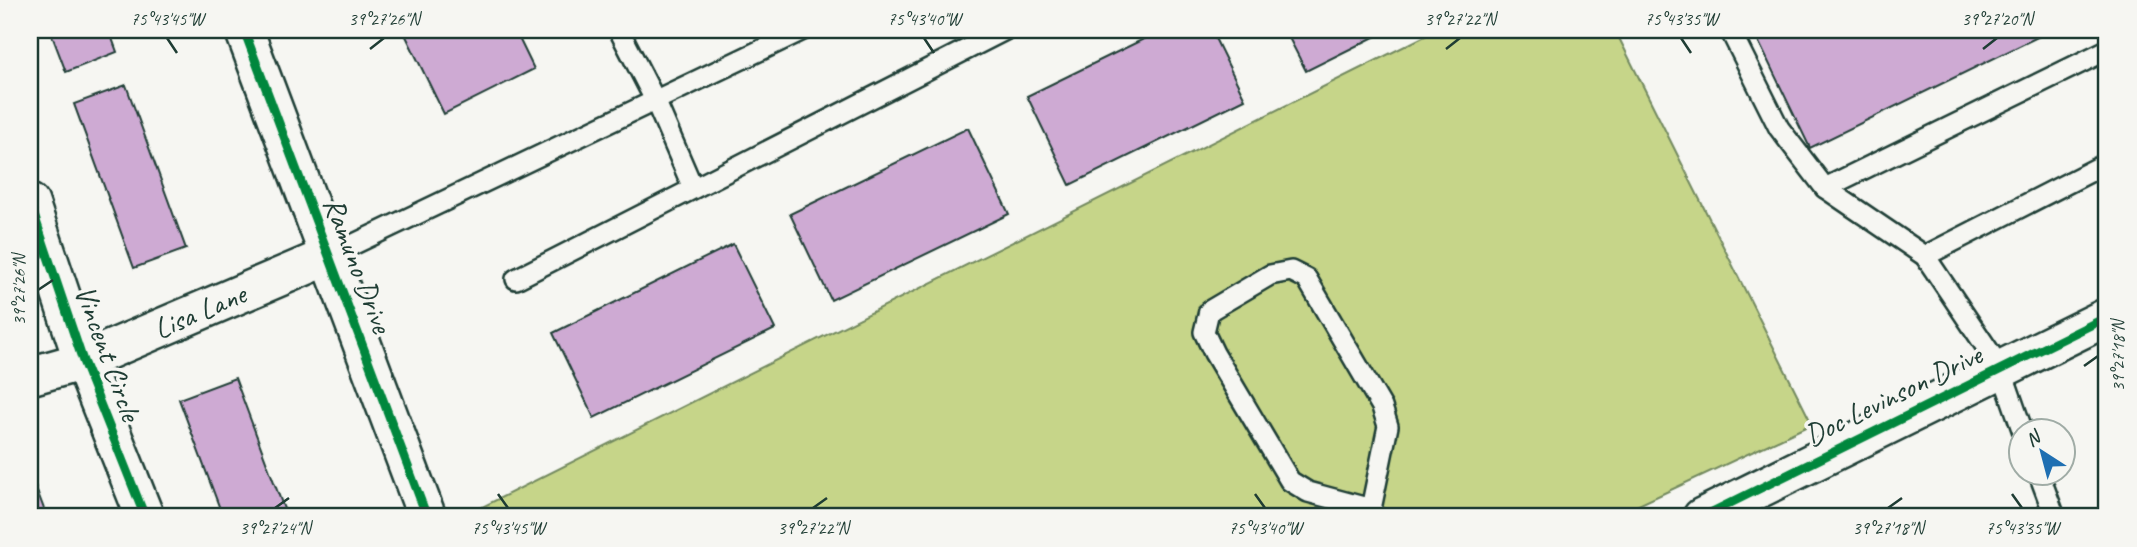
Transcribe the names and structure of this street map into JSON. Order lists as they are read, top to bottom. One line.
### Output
{"streets":{"street":["Ramuno Drive","Lisa Lane","Vincent Circle","Doc Levinson Drive"]},"crossings":[["Ramuno Drive","Lisa Lane"],["Lisa Lane","Vincent Circle"]],"north":"top left","coordinates":["75°43'45\"W","39°27'26\"N","75°43'40\"W","39°27'22\"N","75°43'35\"W","39°27'20\"N","39°27'18\"N","39°27'24\"N"]}
